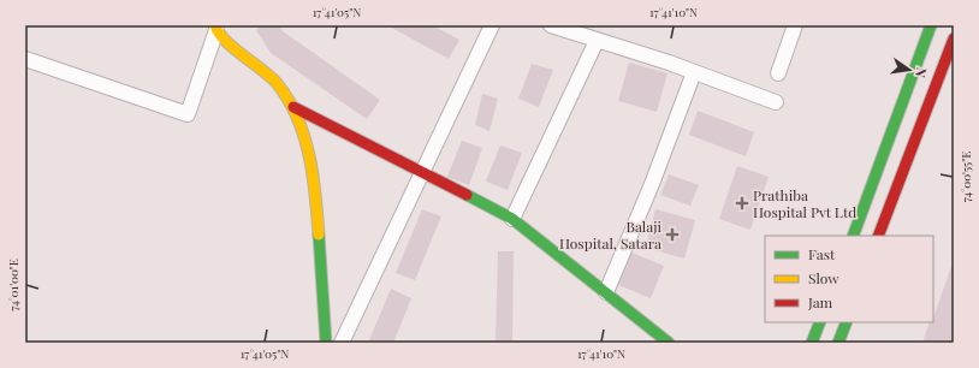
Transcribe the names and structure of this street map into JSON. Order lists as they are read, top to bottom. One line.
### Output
{"places":{"health":["Prathiba Hospital Pvt Ltd","Balaji Hospital, Satara"]},"legend":["Fast","Slow","Jam"],"north":"right","coordinates":["17°41'05\"N","17°41'10\"N","74°00'55\"E","74°01'00\"E"]}
